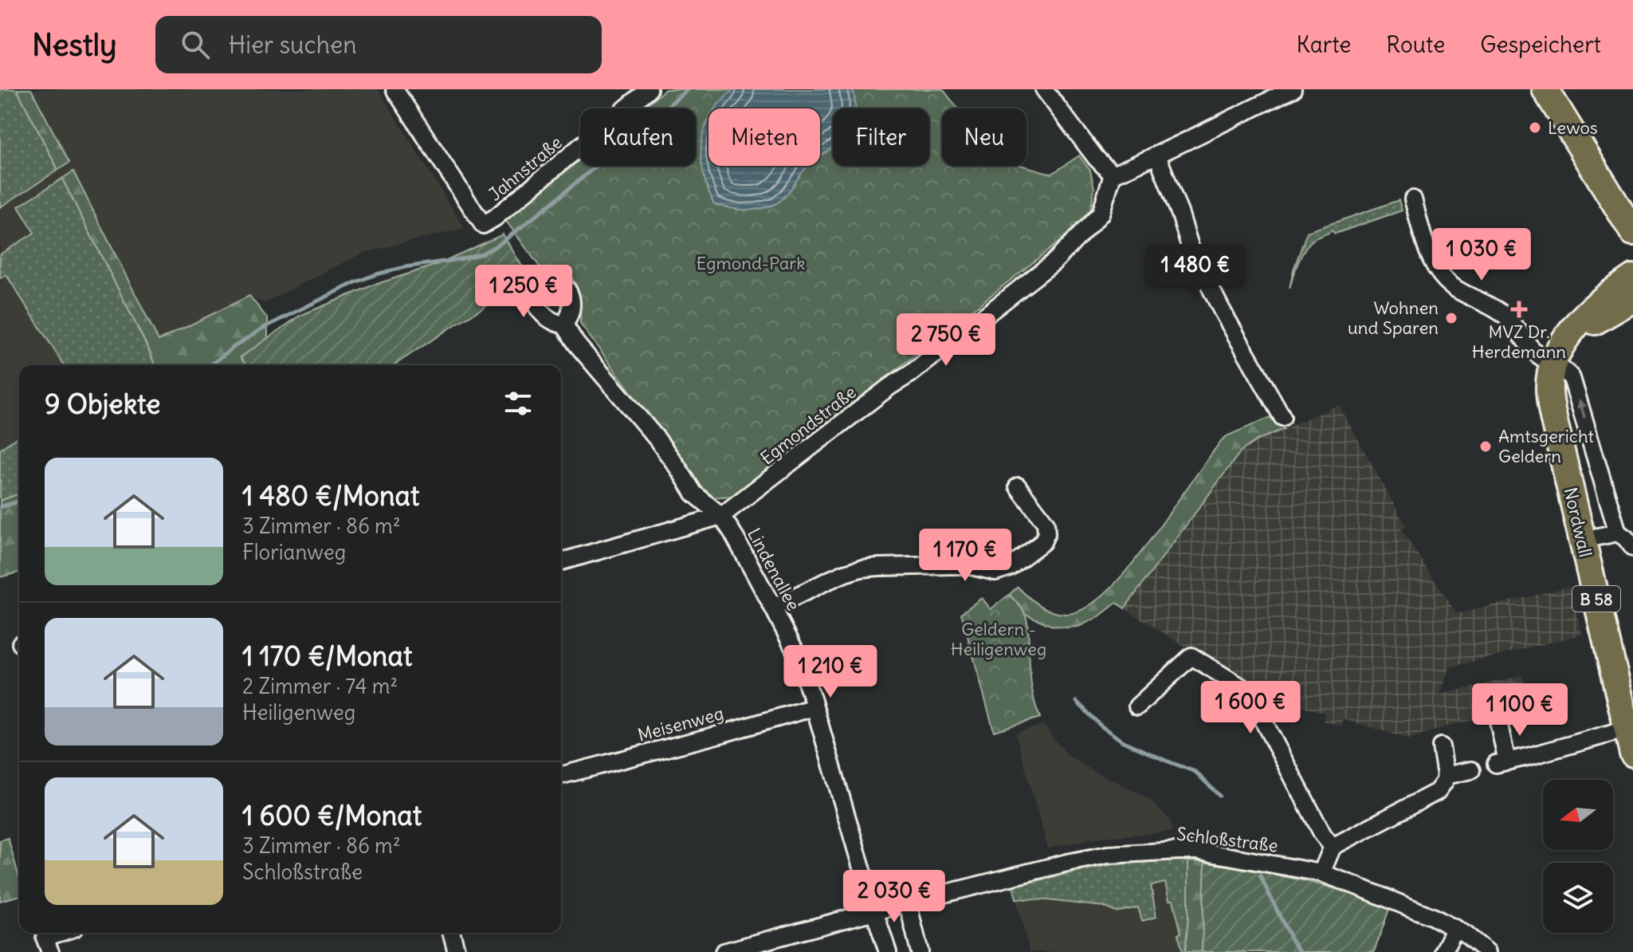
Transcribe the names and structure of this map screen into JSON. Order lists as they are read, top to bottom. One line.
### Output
{"streets":{"main road":["Nordwall","B 58"],"street":["Jahnstraße","Egmondstraße","Lindenallee","Meisenweg","Schloßstraße"]},"crossings":[["Egmondstraße","Lindenallee"],["Lindenallee","Meisenweg"],["Lindenallee","Schloßstraße"]],"parks":["Egmond-Park","Geldern - Heiligenweg"],"places":{"other":["Lewos","Wohnen und Sparen","Amtsgericht Geldern"],"health":["MVZ Dr. Herdemann"]},"north":"left","page":{"header":"Nestly","search":"Hier suchen","nav":["Karte","Route","Gespeichert"],"chip":["Kaufen","Mieten","Filter","Neu"],"price":["1 030 €","1 480 €","1 250 €","2 750 €","1 170 €","1 210 €","1 600 €","1 100 €","2 030 €"],"heading":"9 Objekte","list":[{"name":"1 480 €/Monat","note":"3 Zimmer · 86 m² · Florianweg"},{"name":"1 170 €/Monat","note":"2 Zimmer · 74 m² · Heiligenweg"},{"name":"1 600 €/Monat","note":"3 Zimmer · 86 m² · Schloßstraße"}]}}
